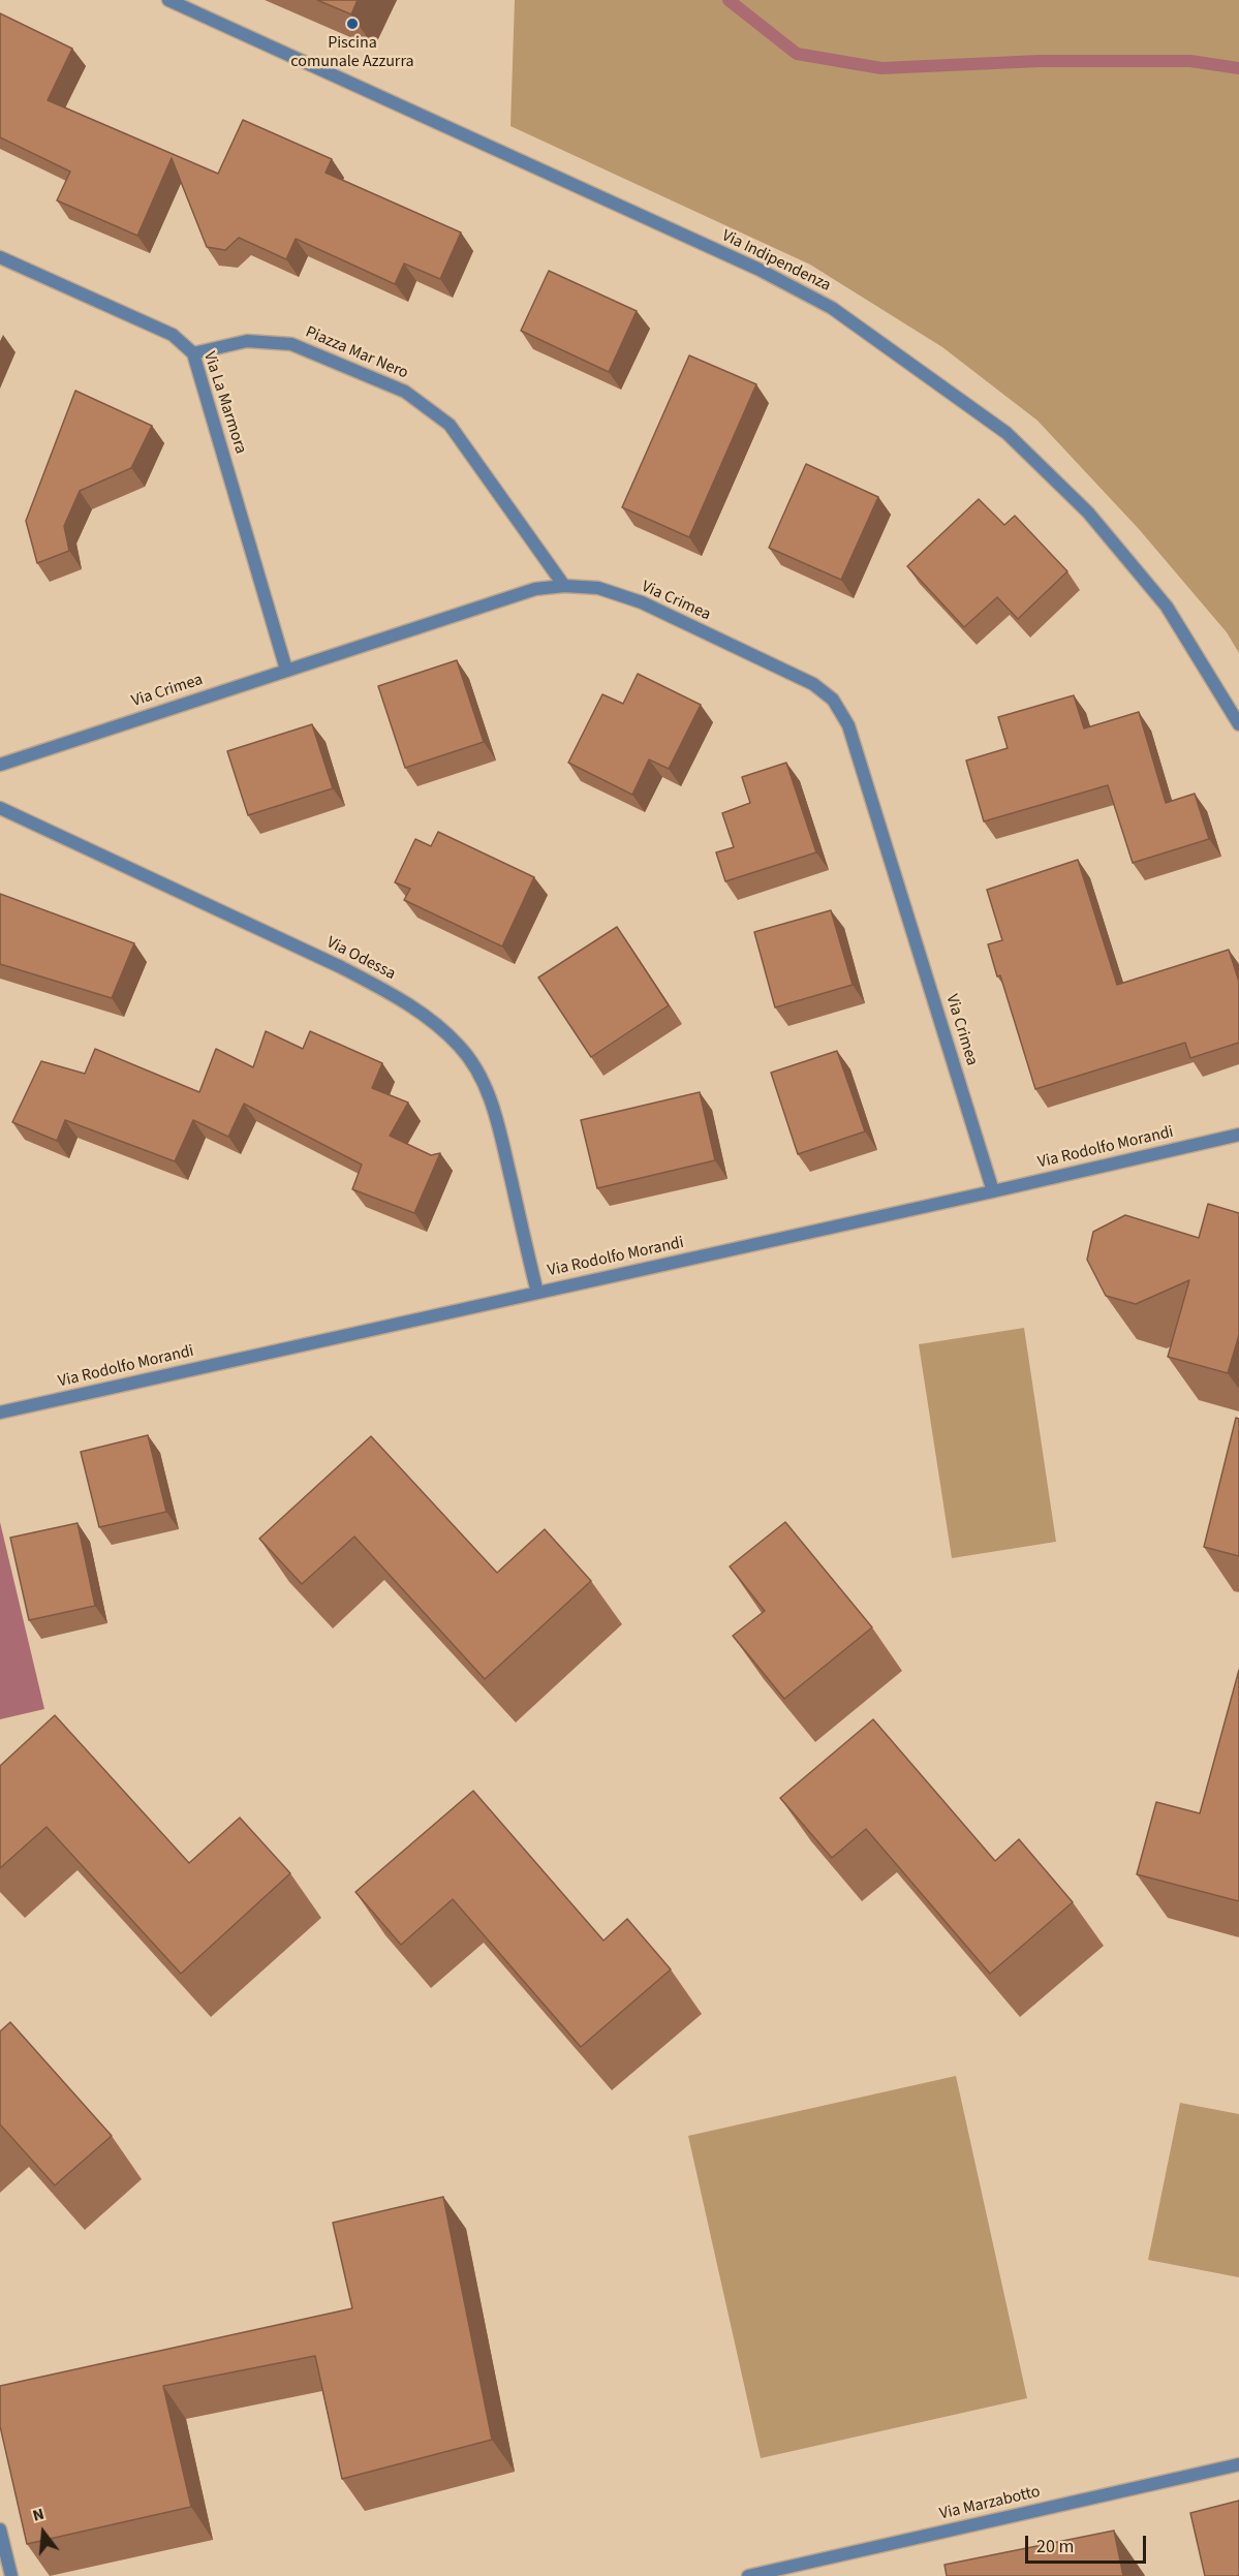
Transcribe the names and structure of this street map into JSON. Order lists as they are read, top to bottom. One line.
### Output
{"streets":{"street":["Via Indipendenza","Piazza Mar Nero","Via La Marmora","Via Crimea","Via Odessa","Via Rodolfo Morandi","Via Marzabotto"]},"crossings":[["Piazza Mar Nero","Via La Marmora"],["Piazza Mar Nero","Via Crimea"],["Via La Marmora","Via Crimea"],["Via Crimea","Via Rodolfo Morandi"],["Via Odessa","Via Rodolfo Morandi"]],"places":["Piscina comunale Azzurra"],"scale_bar":"20 m","north":"top"}
